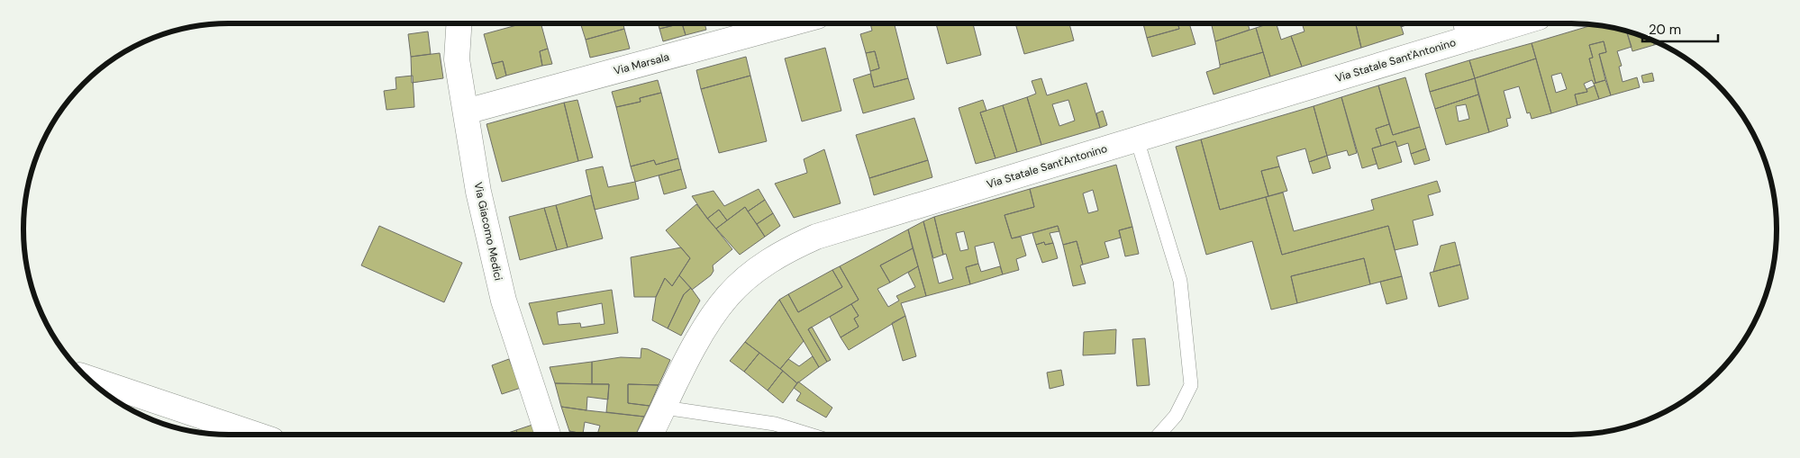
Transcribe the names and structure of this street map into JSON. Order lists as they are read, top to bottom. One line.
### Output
{"streets":{"street":["Via Statale Sant'Antonino","Via Marsala","Via Giacomo Medici"]},"crossings":[["Via Marsala","Via Giacomo Medici"]],"scale_bar":"20 m"}
